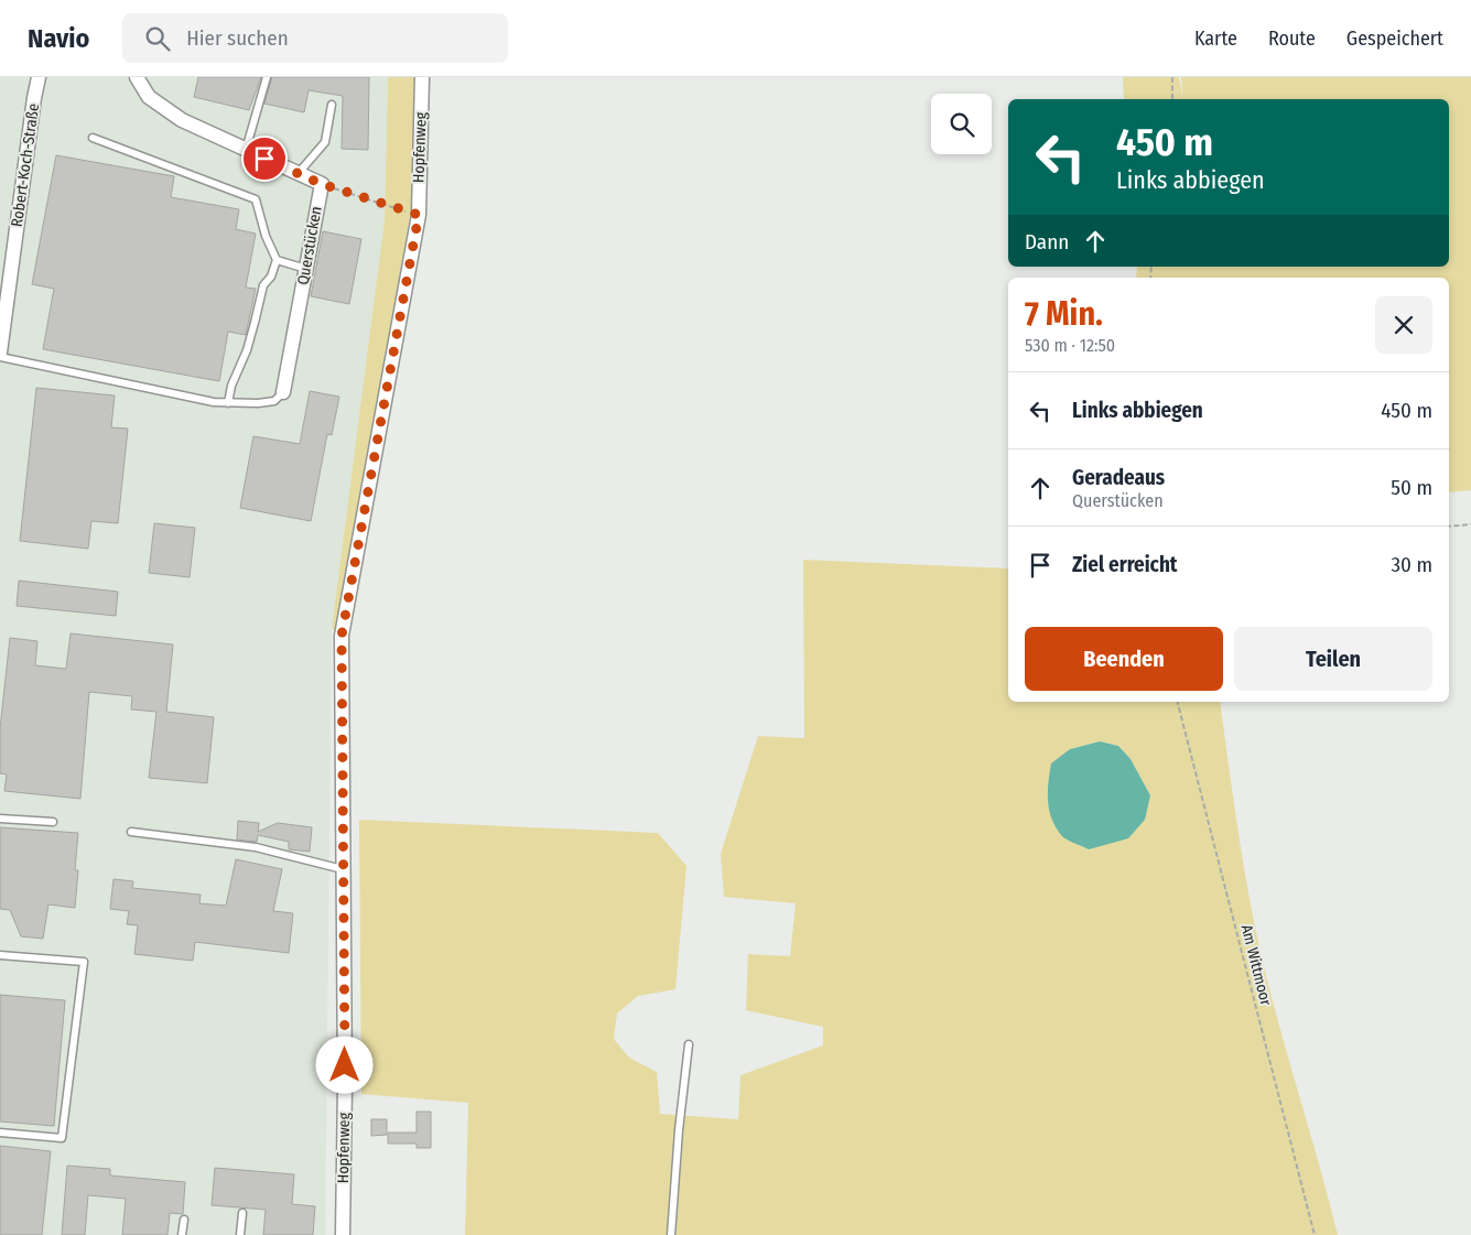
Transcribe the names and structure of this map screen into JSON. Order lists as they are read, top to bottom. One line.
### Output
{"streets":{"street":["Hopfenweg","Robert-Koch-Straße","Querstücken"],"path":["Am Wittmoor"]},"page":{"header":"Navio","search":"Hier suchen","nav":["Karte","Route","Gespeichert"],"turn":["450 m","Links abbiegen"],"then":"Dann","heading":["7 Min.","530 m · 12:50"],"list":[{"name":"Links abbiegen","value":"450 m"},{"name":"Geradeaus","note":"Querstücken","value":"50 m"},{"name":"Ziel erreicht","value":"30 m"}],"buttons":["Beenden","Teilen"]}}
